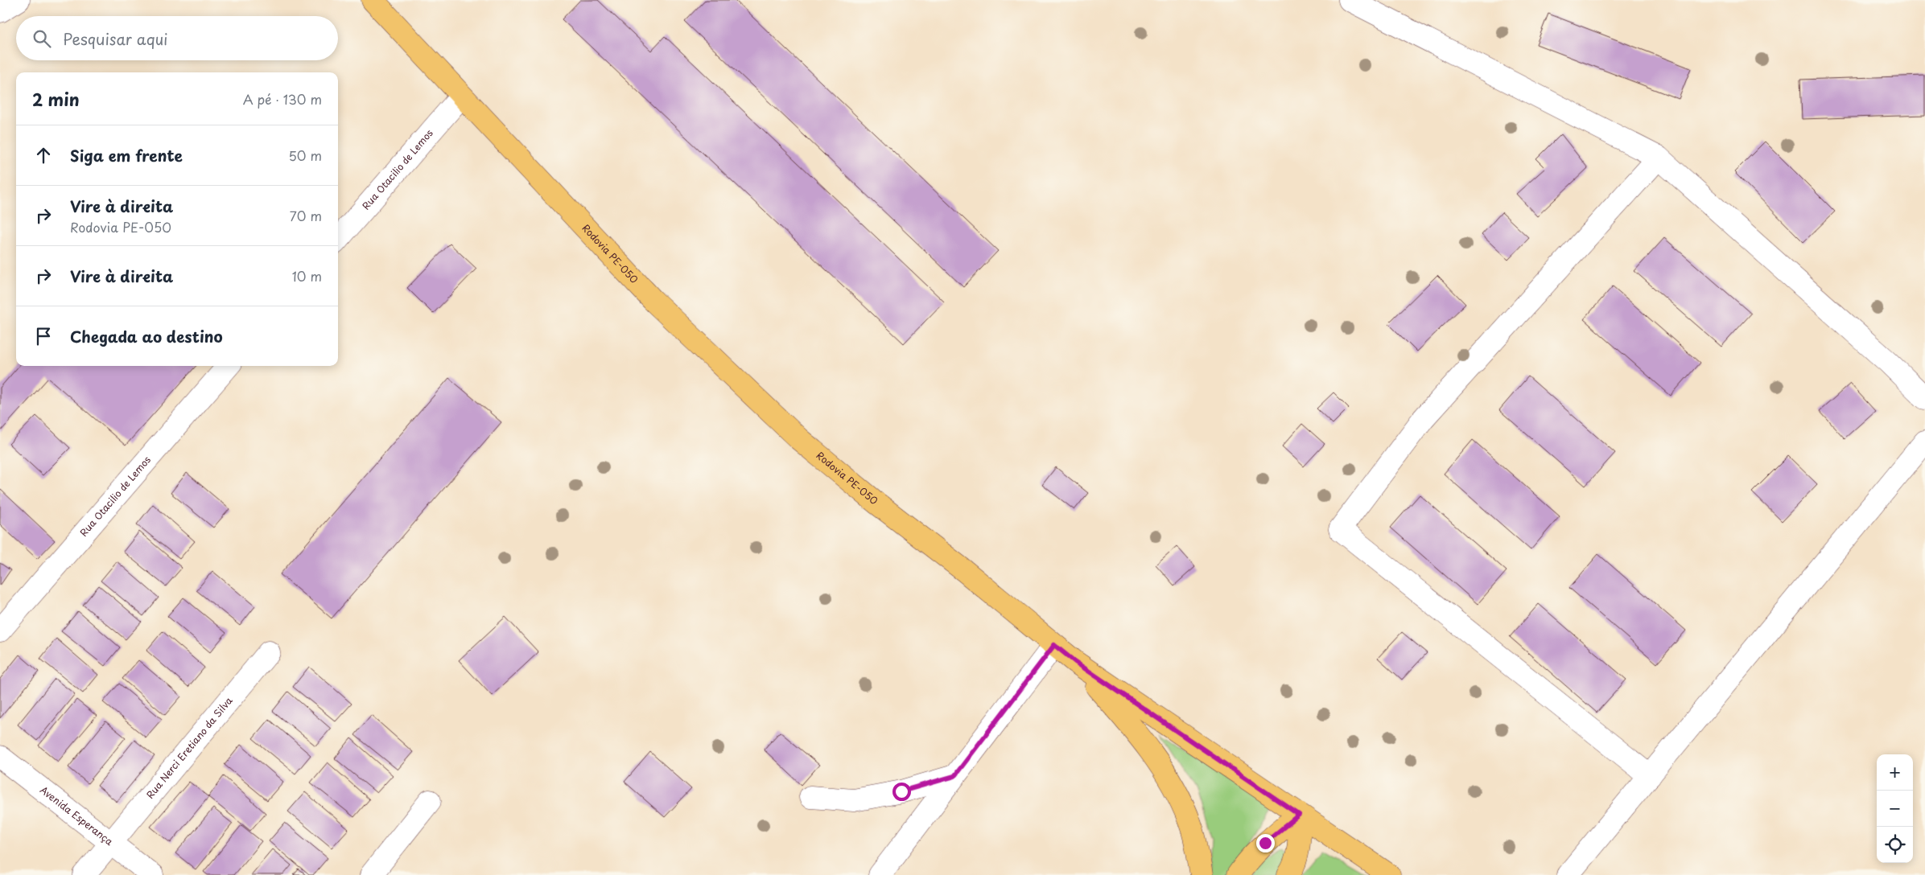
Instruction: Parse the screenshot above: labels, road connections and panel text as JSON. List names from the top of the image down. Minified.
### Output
{"streets":{"main road":["Rodovia PE-050"],"street":["Rua Otacilio de Lemos","Rua Nerci Eretiano da Silva","Avenida Esperança"]},"crossings":[["Rua Otacilio de Lemos","Rodovia PE-050"],["Rua Nerci Eretiano da Silva","Avenida Esperança"]],"page":{"search":"Pesquisar aqui","heading":["2 min","A pé · 130 m"],"list":[["Siga em frente","50 m"],["Vire à direita","Rodovia PE-050","70 m"],["Vire à direita","10 m"],"Chegada ao destino"],"map_buttons":["+","−"]}}
